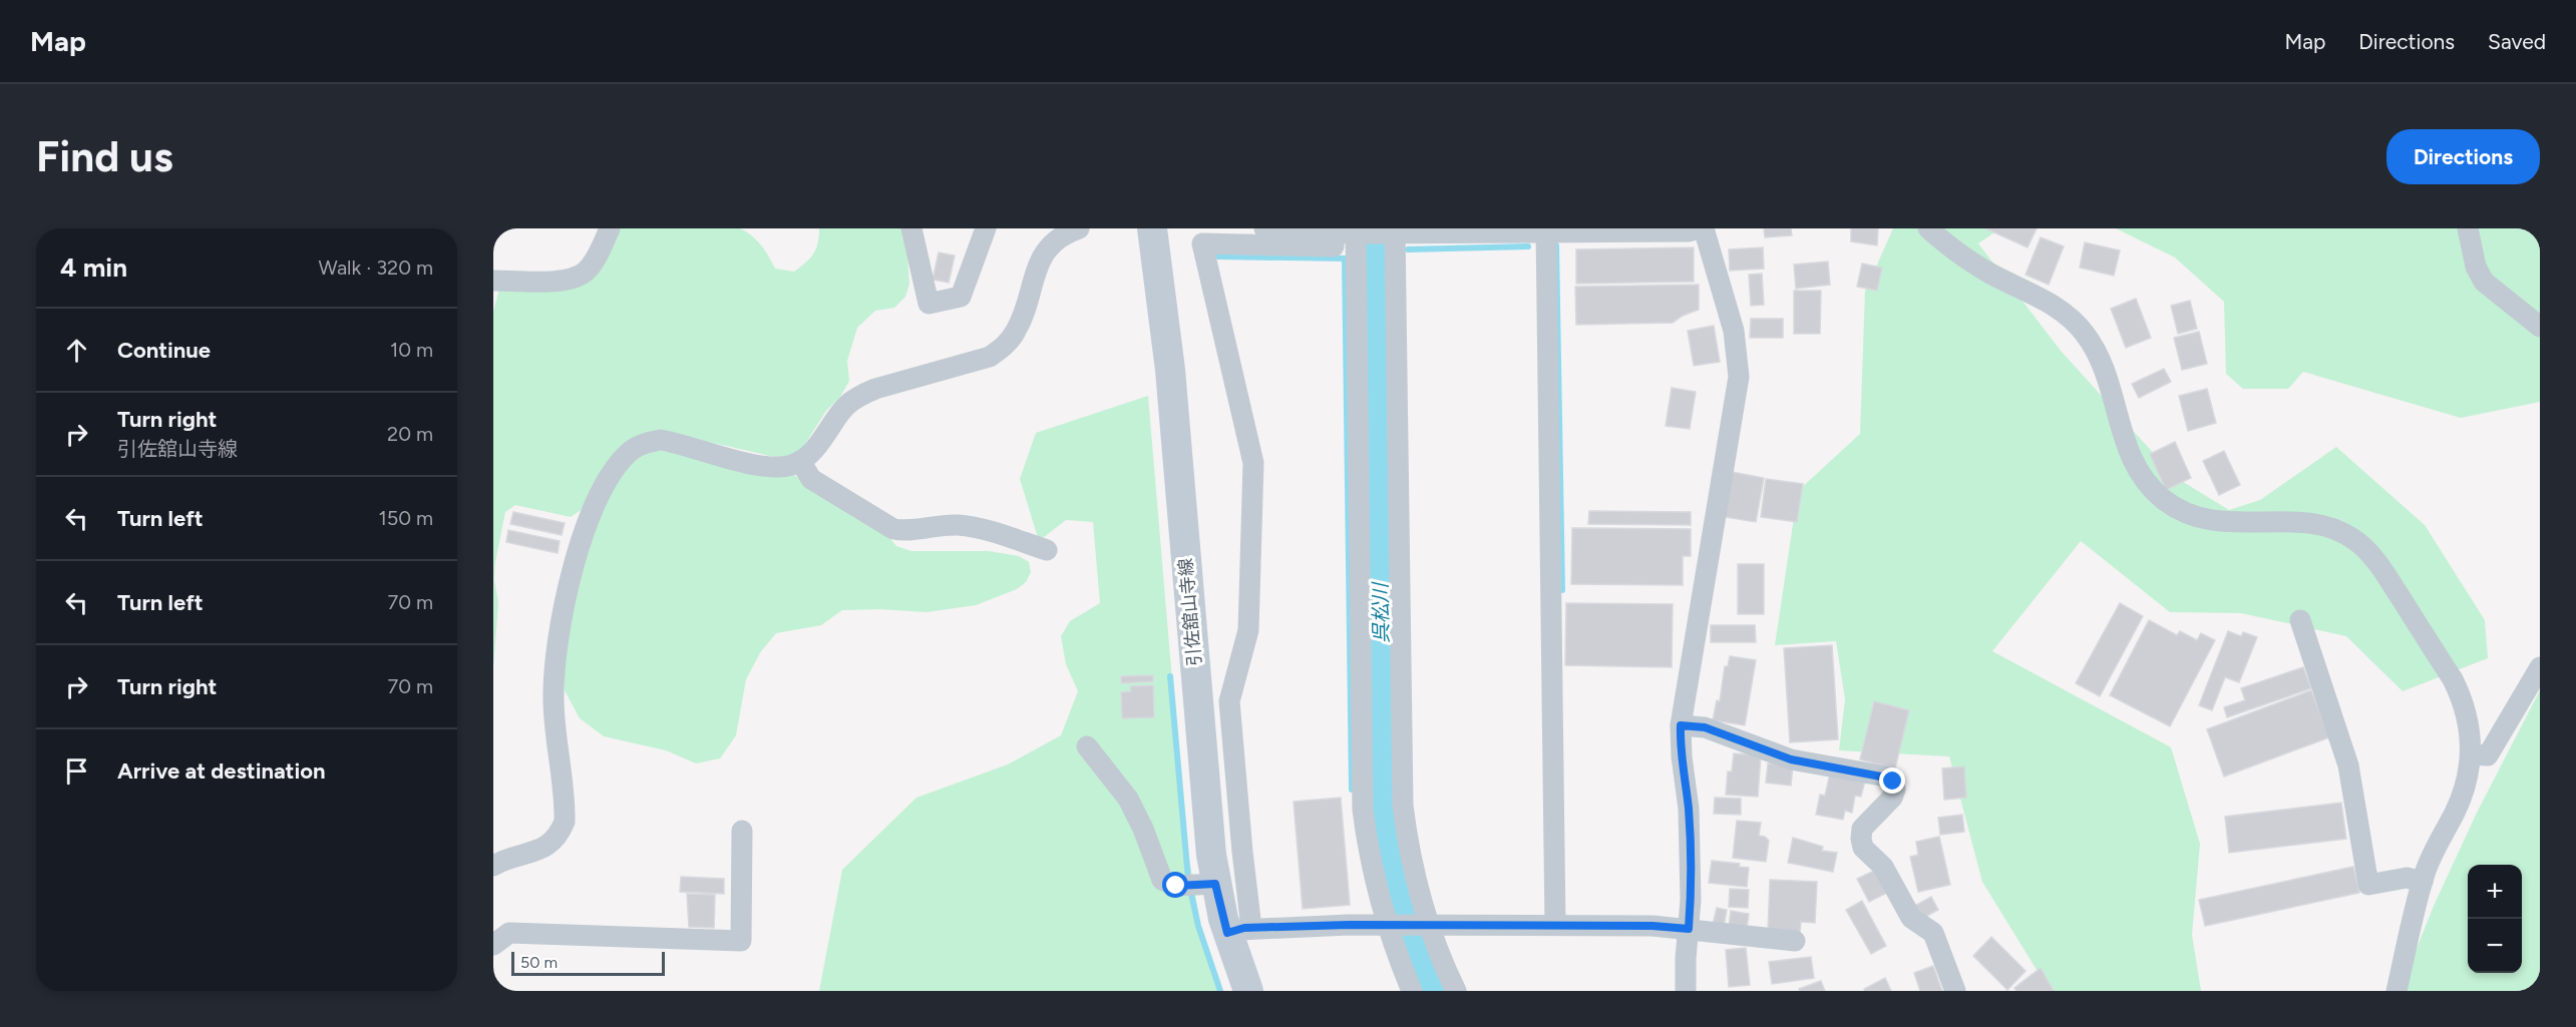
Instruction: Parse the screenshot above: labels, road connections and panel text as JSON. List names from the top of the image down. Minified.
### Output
{"streets":{"main road":["引佐舘山寺線"]},"water":["呉松川"],"scale_bar":"50 m","page":{"header":"Map","nav":["Map","Directions","Saved"],"buttons":"Directions","title":"Find us","heading":["4 min","Walk · 320 m"],"list":[["Continue","10 m"],["Turn right","引佐舘山寺線","20 m"],["Turn left","150 m"],["Turn left","70 m"],["Turn right","70 m"],"Arrive at destination"],"map_buttons":["+","−"],"scale":"50 m"}}
